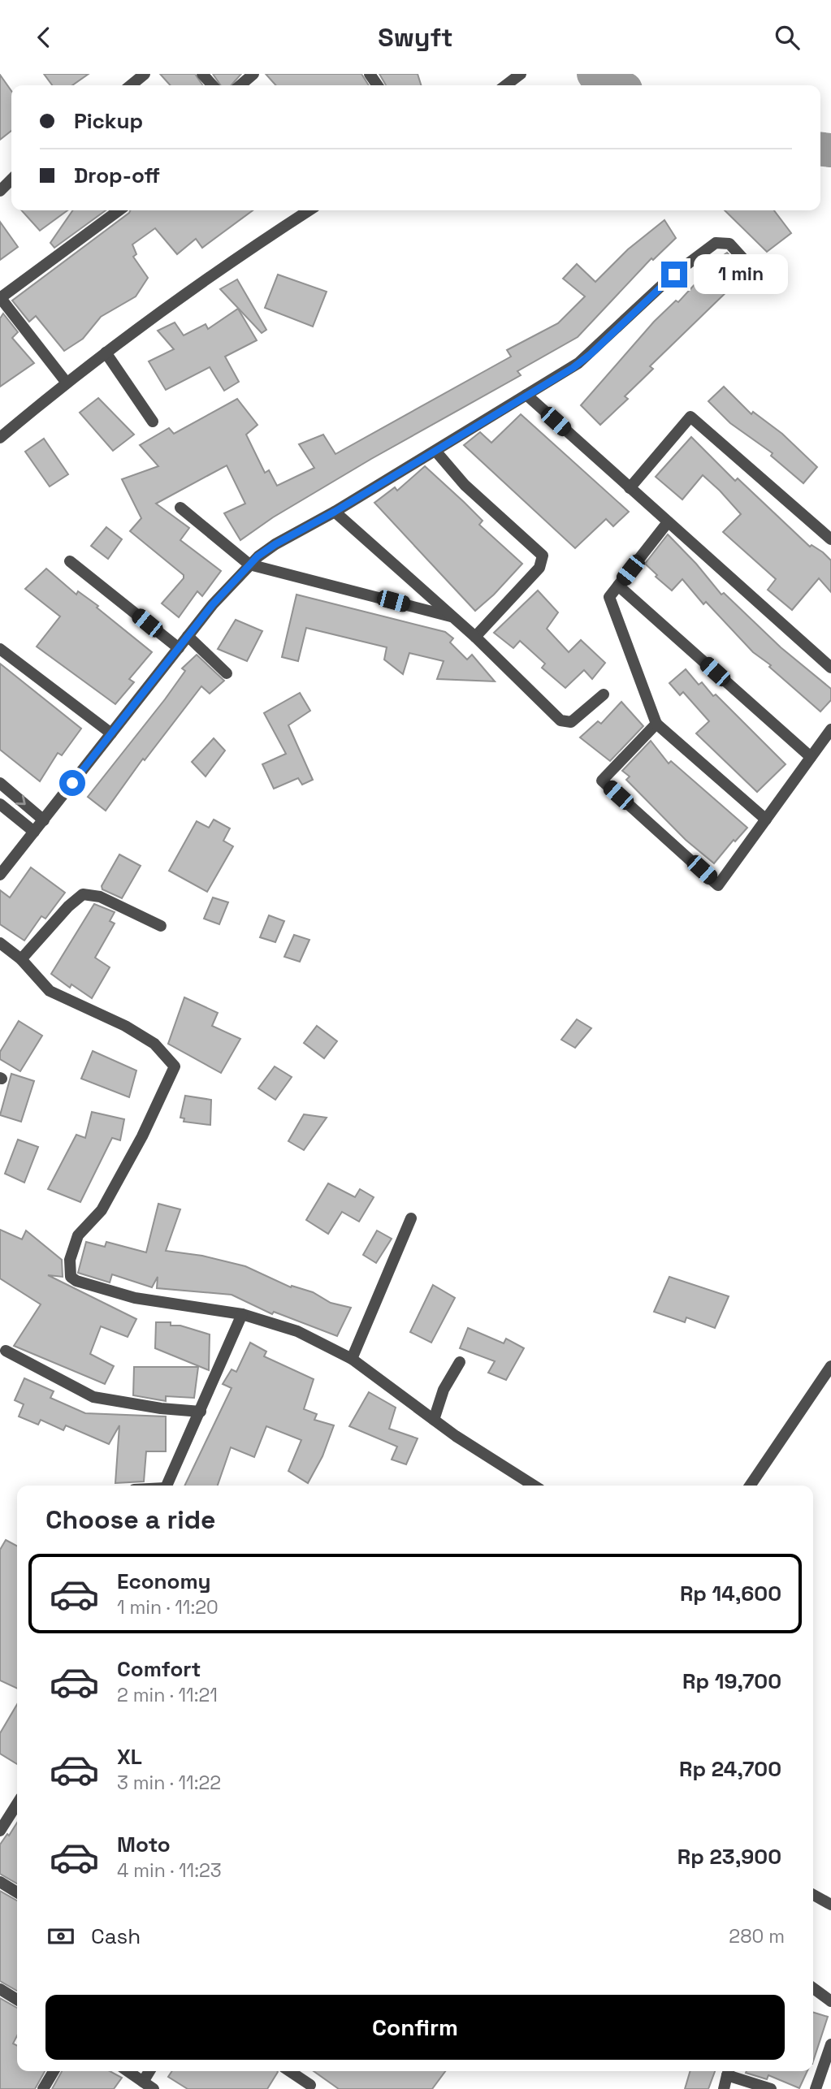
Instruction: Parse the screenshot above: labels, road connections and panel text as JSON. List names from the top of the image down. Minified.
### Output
{"page":{"header":"Swyft","banner":["Pickup","Drop-off"],"bubble":"1 min","heading":"Choose a ride","list":[{"name":"Economy","note":"1 min · 11:20","value":"Rp 14,600"},{"name":"Comfort","note":"2 min · 11:21","value":"Rp 19,700"},{"name":"XL","note":"3 min · 11:22","value":"Rp 24,700"},{"name":"Moto","note":"4 min · 11:23","value":"Rp 23,900"}],"pay":["Cash","280 m"],"buttons":"Confirm"}}
